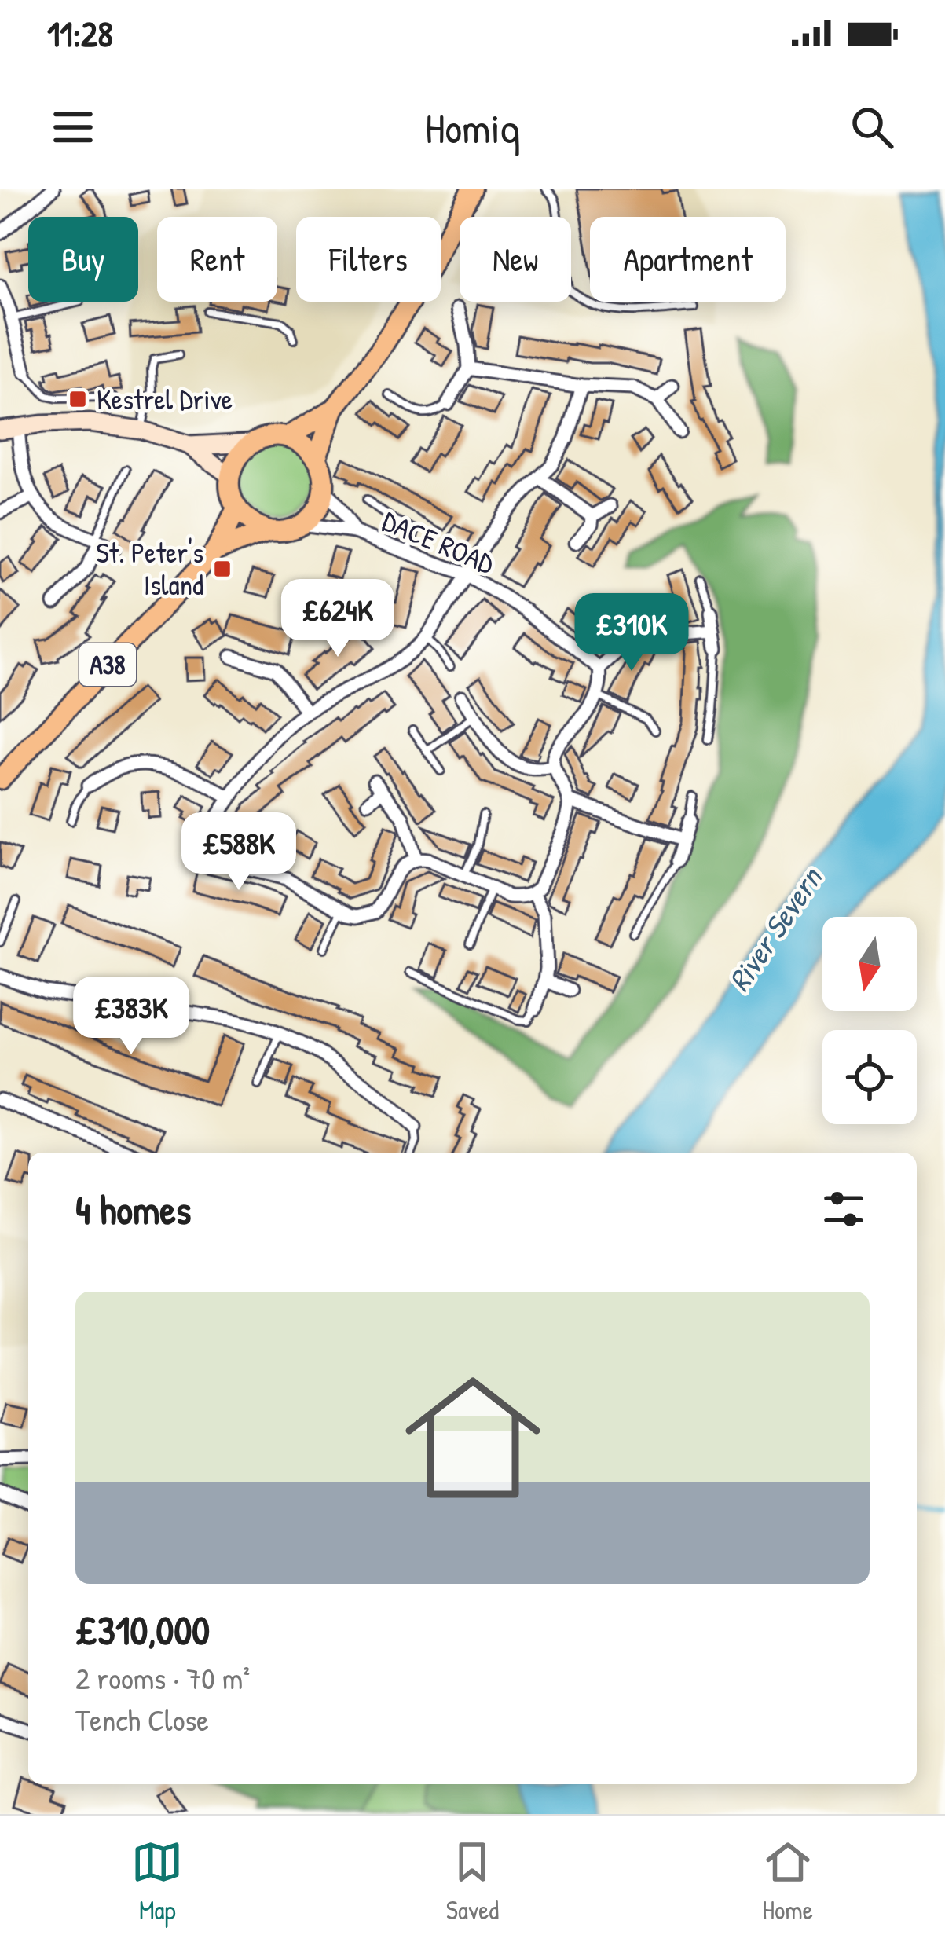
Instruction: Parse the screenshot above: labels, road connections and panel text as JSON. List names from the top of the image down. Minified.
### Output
{"streets":{"main road":["A38"],"street":["DACE ROAD"]},"crossings":[["DACE ROAD","A38"]],"water":["River Severn"],"places":{"transit":["Kestrel Drive","St. Peter's Island"]},"north":"bottom","page":{"status":"11:28","header":"Homiq","chip":["Buy","Rent","Filters","New","Apartment"],"price":["£624K","£310K","£588K","£383K"],"heading":"4 homes","list":[{"name":"£310,000","note":"2 rooms · 70 m² · Tench Close"}],"tabs":["Map","Saved","Home"]}}
